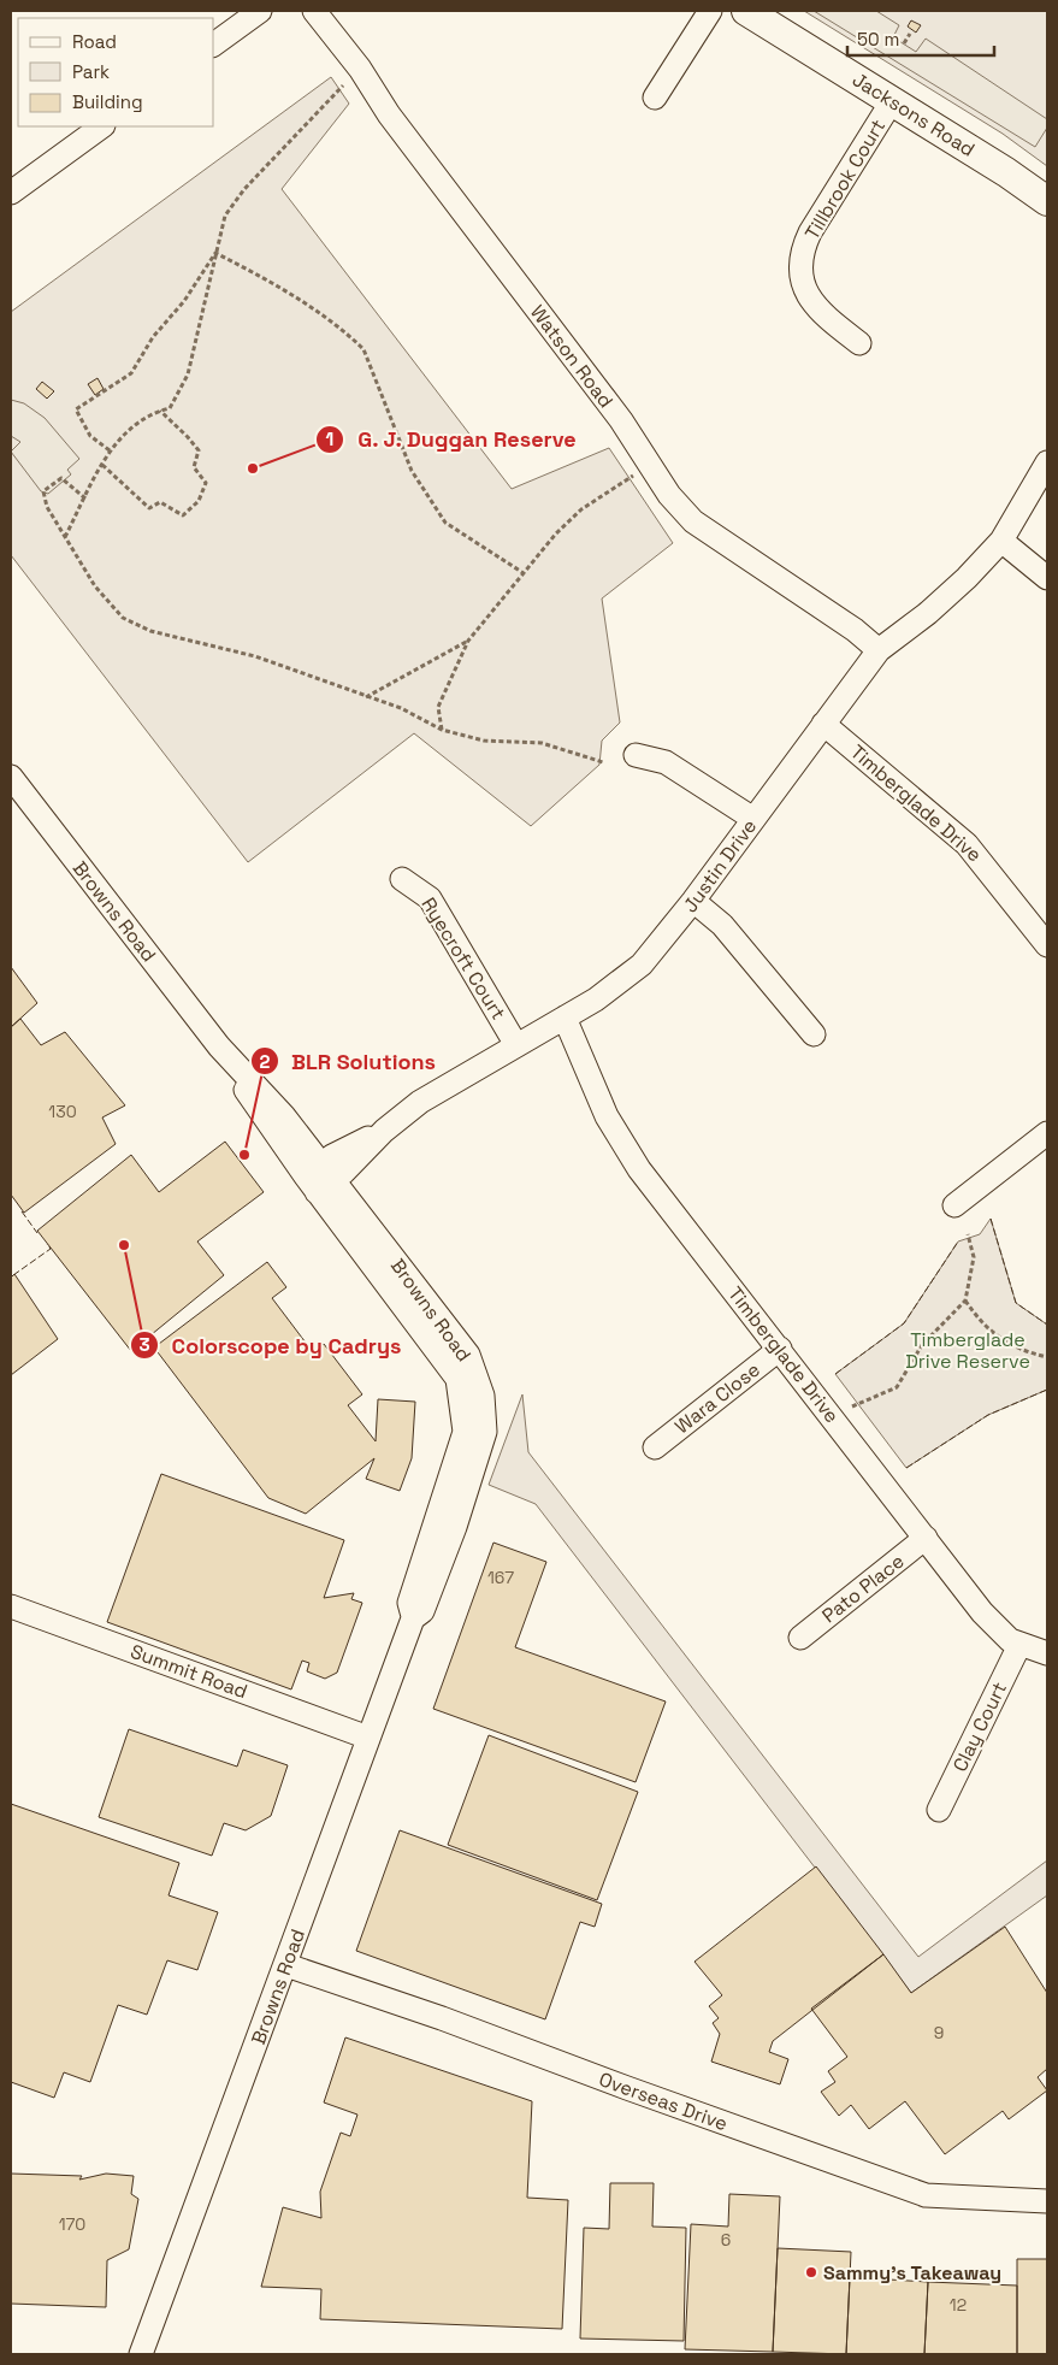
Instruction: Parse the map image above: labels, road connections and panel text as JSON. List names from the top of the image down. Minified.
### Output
{"streets":{"main road":["Jacksons Road"],"street":["Tillbrook Court","Watson Road","Timberglade Drive","Justin Drive","Browns Road","Ryecroft Court","Wara Close","Pato Place","Summit Road","Clay Court","Overseas Drive"]},"crossings":[["Jacksons Road","Tillbrook Court"],["Watson Road","Justin Drive"],["Timberglade Drive","Justin Drive"],["Timberglade Drive","Wara Close"],["Timberglade Drive","Pato Place"],["Timberglade Drive","Clay Court"],["Justin Drive","Browns Road"],["Justin Drive","Ryecroft Court"],["Browns Road","Summit Road"],["Browns Road","Overseas Drive"]],"parks":["Timberglade Drive Reserve"],"places":["G. J. Duggan Reserve","BLR Solutions","Colorscope by Cadrys","Sammy's Takeaway"],"house_numbers":["130","167","9","170","6","12"],"legend":["Road","Park","Building"],"scale_bar":"50 m"}
